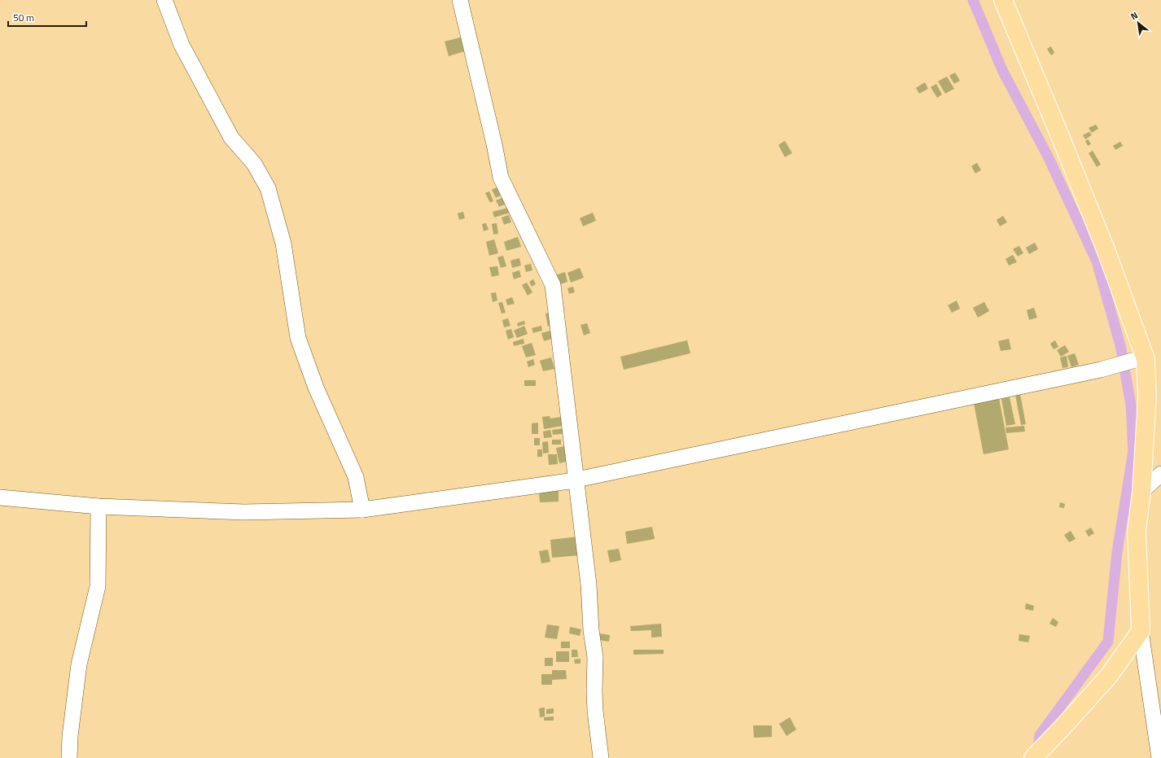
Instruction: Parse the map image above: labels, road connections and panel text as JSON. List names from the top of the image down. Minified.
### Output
{"scale_bar":"50 m","north":"top left"}
